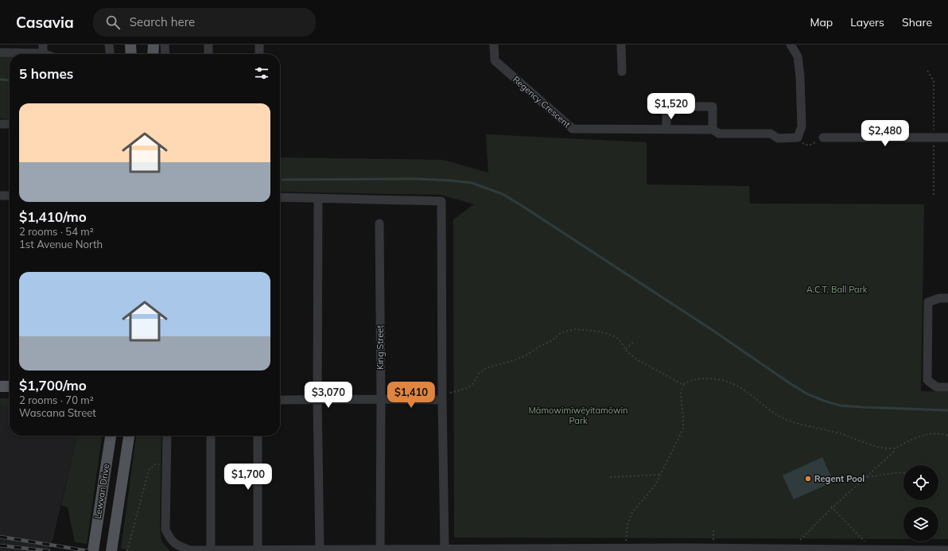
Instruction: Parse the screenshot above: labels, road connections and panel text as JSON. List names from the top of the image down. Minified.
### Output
{"streets":{"main road":["Lewvan Drive"],"street":["Regency Crescent","King Street"]},"parks":["A.C.T. Ball Park","Māmowimīwēyitamōwin Park"],"places":["Regent Pool"],"page":{"header":"Casavia","search":"Search here","nav":["Map","Layers","Share"],"heading":"5 homes","list":[{"name":"$1,410/mo","note":"2 rooms · 54 m² · 1st Avenue North"},{"name":"$1,700/mo","note":"2 rooms · 70 m² · Wascana Street"}],"price":["$1,520","$2,480","$3,070","$1,410","$1,700"]}}
